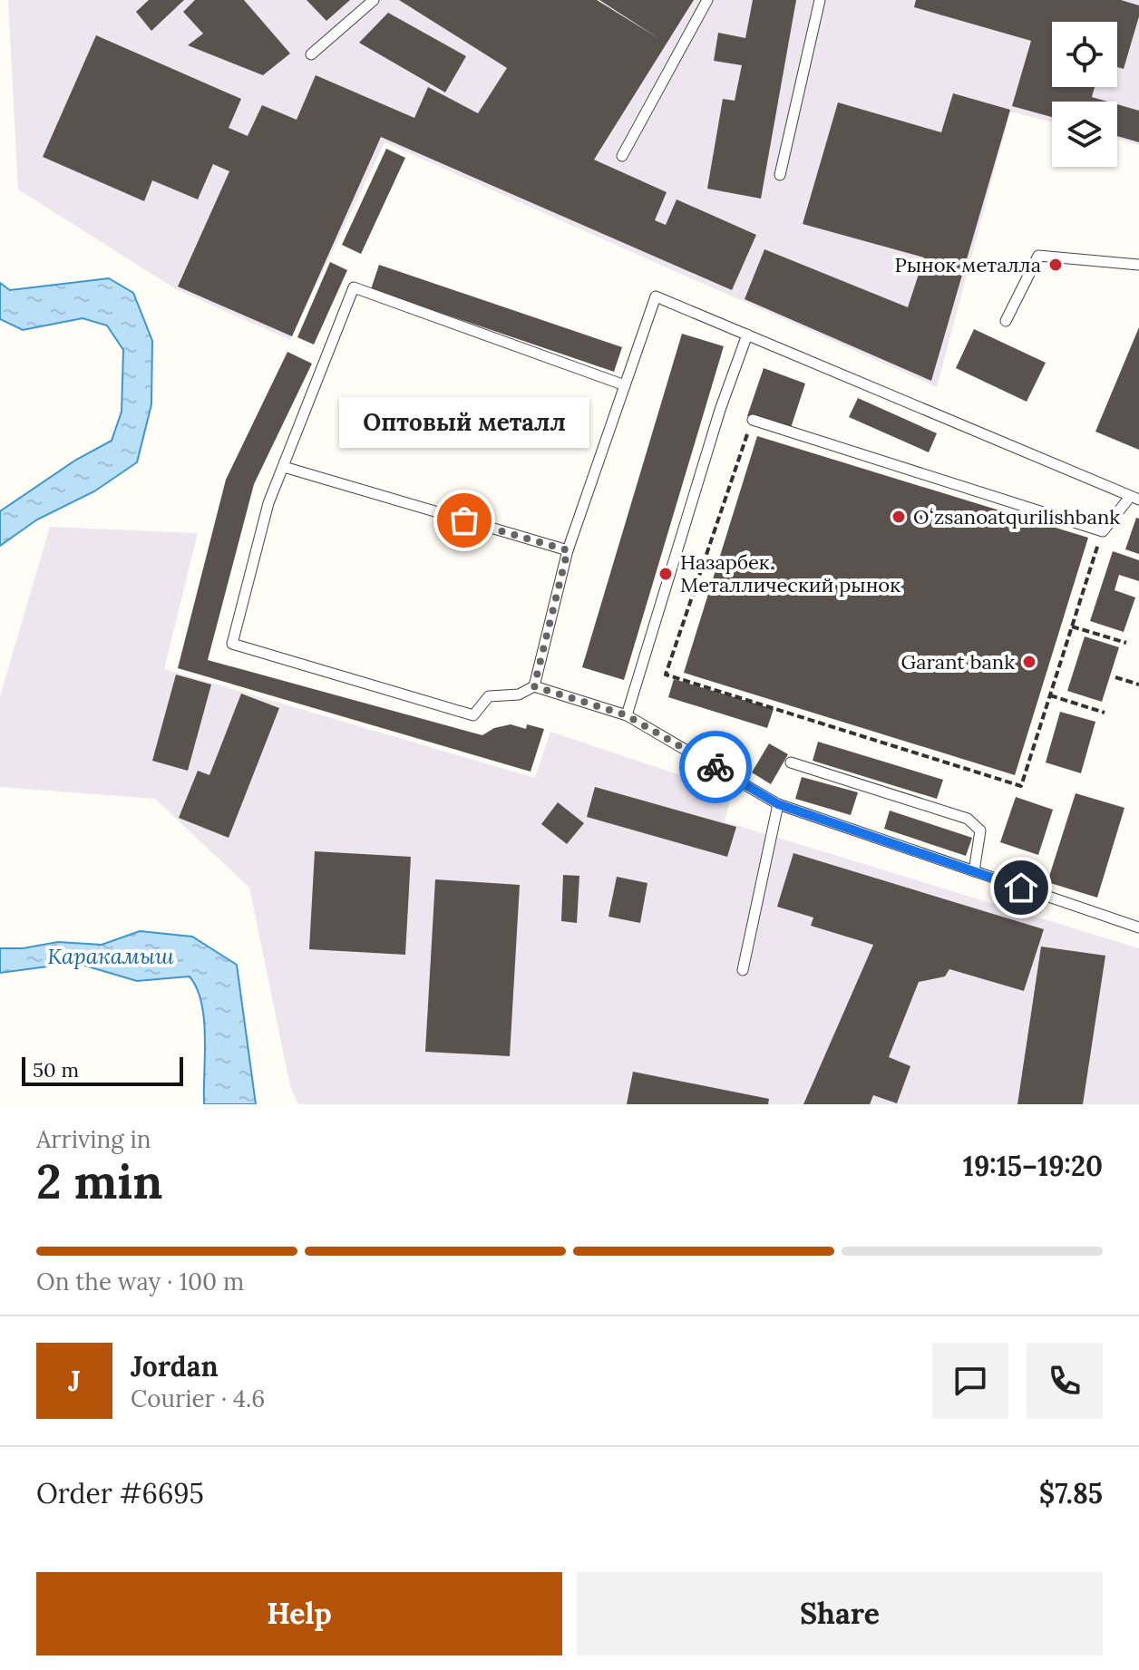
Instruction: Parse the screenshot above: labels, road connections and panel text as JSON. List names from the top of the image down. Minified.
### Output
{"water":["Каракамыш"],"places":["Рынок металла","Oʻzsanoatqurilishbank","Оптовый металл","Назарбек. Металлический рынок","Garant bank"],"scale_bar":"50 m","page":{"bubble":"Оптовый металл","scale":"50 m","heading":["2 min","Arriving in","19:15–19:20"],"panel":["Jordan","Courier · 4.6","Order #6695","$7.85"],"bar":"On the way · 100 m","round":"J","buttons":["Help","Share"]}}
